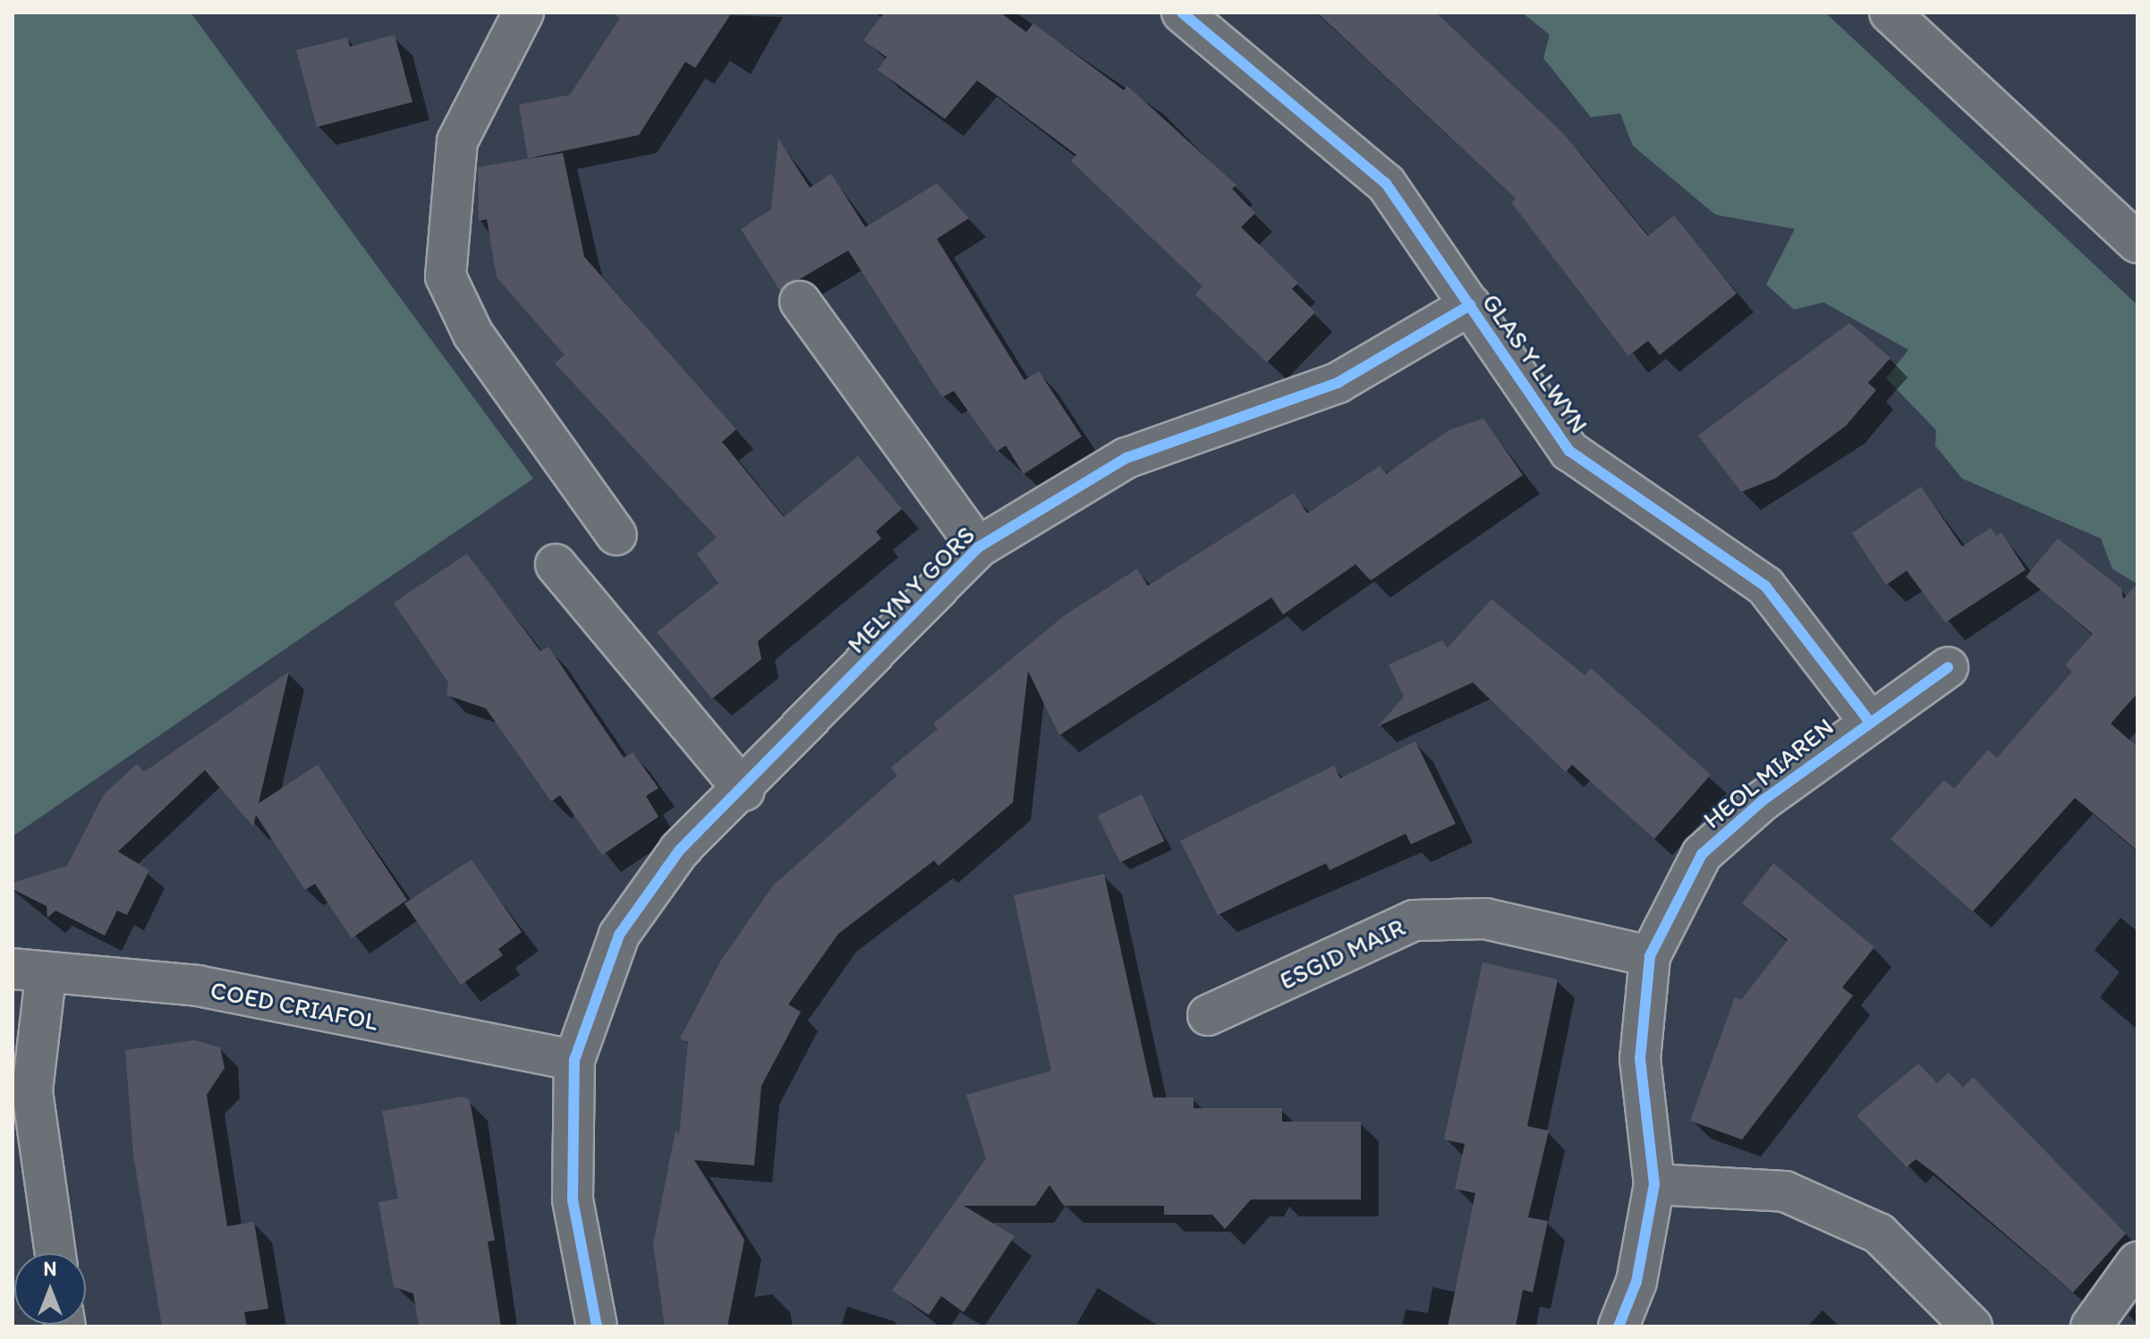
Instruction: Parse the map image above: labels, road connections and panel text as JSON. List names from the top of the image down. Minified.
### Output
{"streets":{"street":["GLAS Y LLWYN","MELYN Y GORS","HEOL MIAREN","ESGID MAIR","COED CRIAFOL"]},"crossings":[["GLAS Y LLWYN","MELYN Y GORS"],["GLAS Y LLWYN","HEOL MIAREN"],["MELYN Y GORS","COED CRIAFOL"],["HEOL MIAREN","ESGID MAIR"]],"north":"top"}
